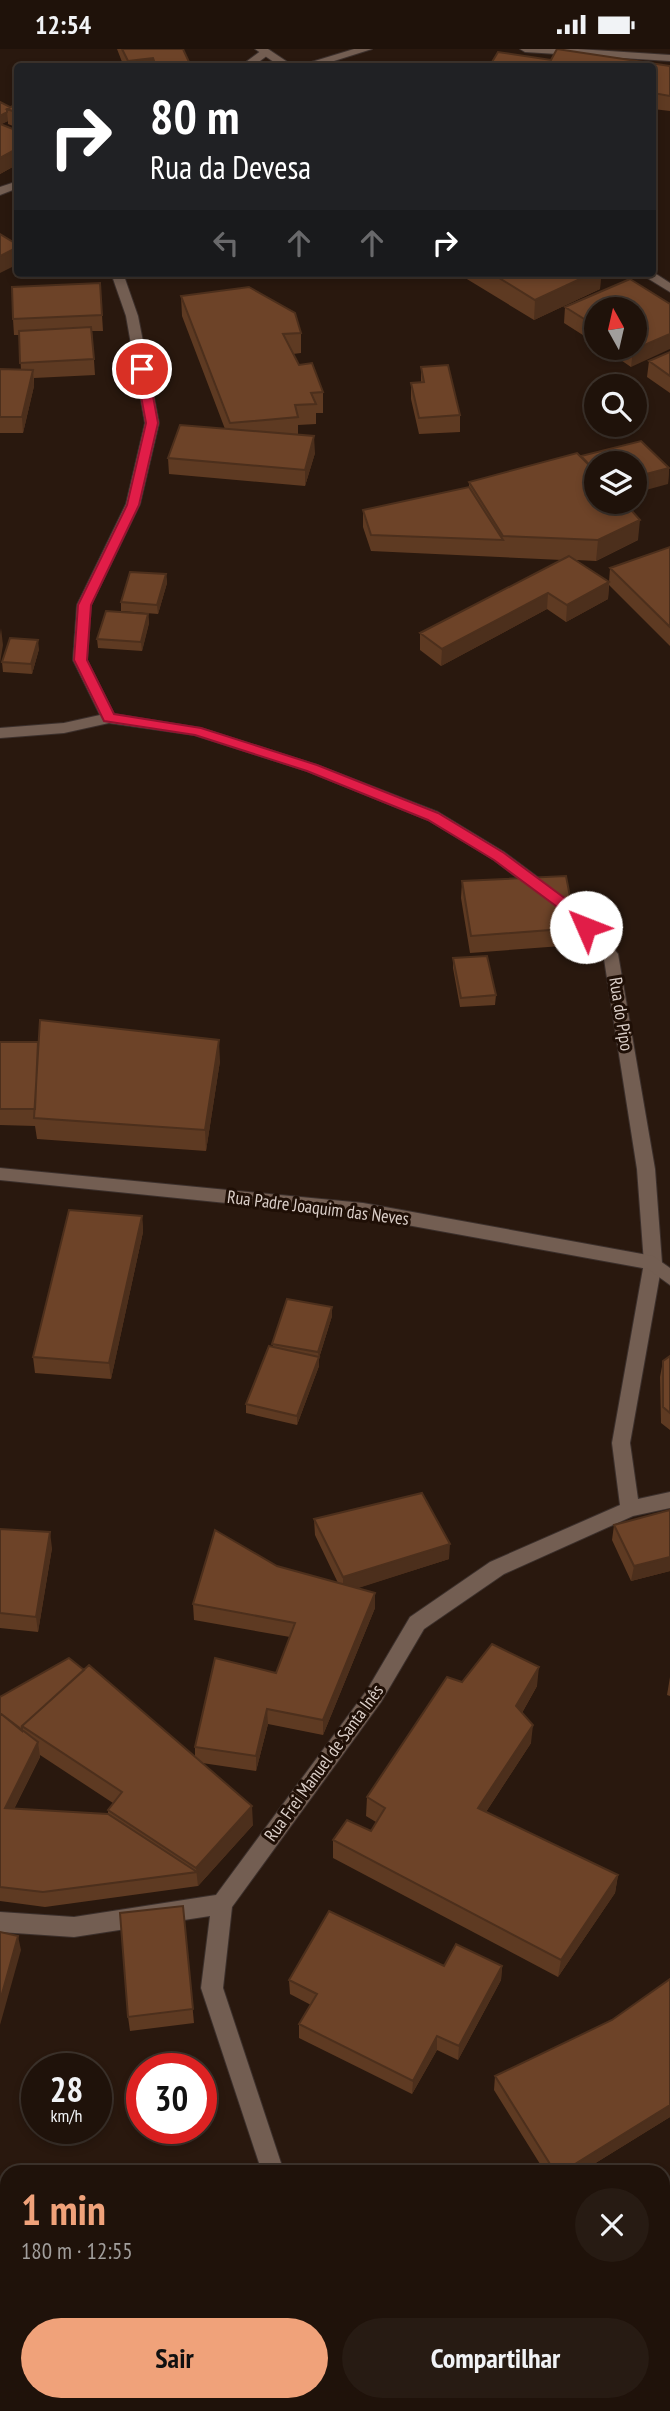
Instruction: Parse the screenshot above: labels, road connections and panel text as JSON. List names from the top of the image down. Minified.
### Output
{"streets":{"street":["Rua do Pipo","Rua Padre Joaquim das Neves","Rua Frei Manuel de Santa Inês"]},"crossings":[["Rua do Pipo","Rua Padre Joaquim das Neves"],["Rua do Pipo","Rua Frei Manuel de Santa Inês"]],"north":"top","page":{"status":"12:54","turn":["80 m","Rua da Devesa"],"speed":"28 km/h","limit":"30","heading":["1 min","180 m · 12:55"],"buttons":["Sair","Compartilhar"]}}
